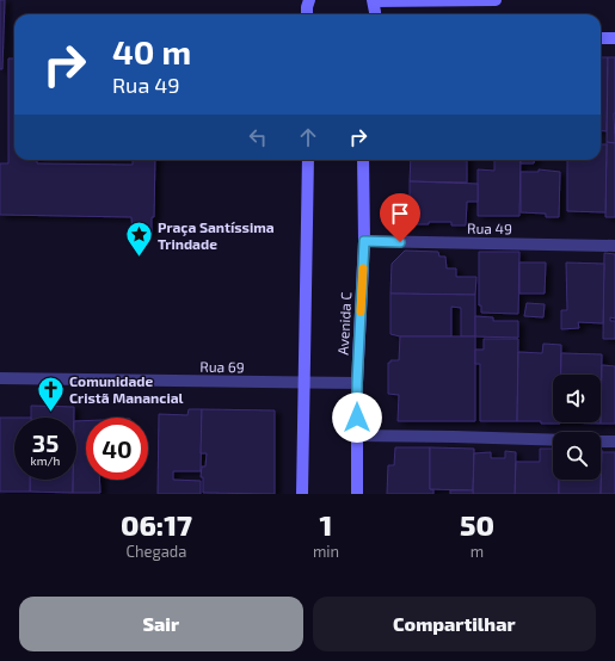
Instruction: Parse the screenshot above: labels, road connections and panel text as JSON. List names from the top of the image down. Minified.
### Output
{"streets":{"street":["Rua 49","Avenida C","Rua 69"]},"crossings":[["Rua 49","Avenida C"],["Avenida C","Rua 69"]],"places":{"place":["Praça Santíssima Trindade"],"church":["Comunidade Cristã Manancial"]},"page":{"turn":["40 m","Rua 49"],"speed":"35 km/h","limit":"40","eta":["06:17","Chegada","1","min","50","m"],"buttons":["Sair","Compartilhar"]}}
